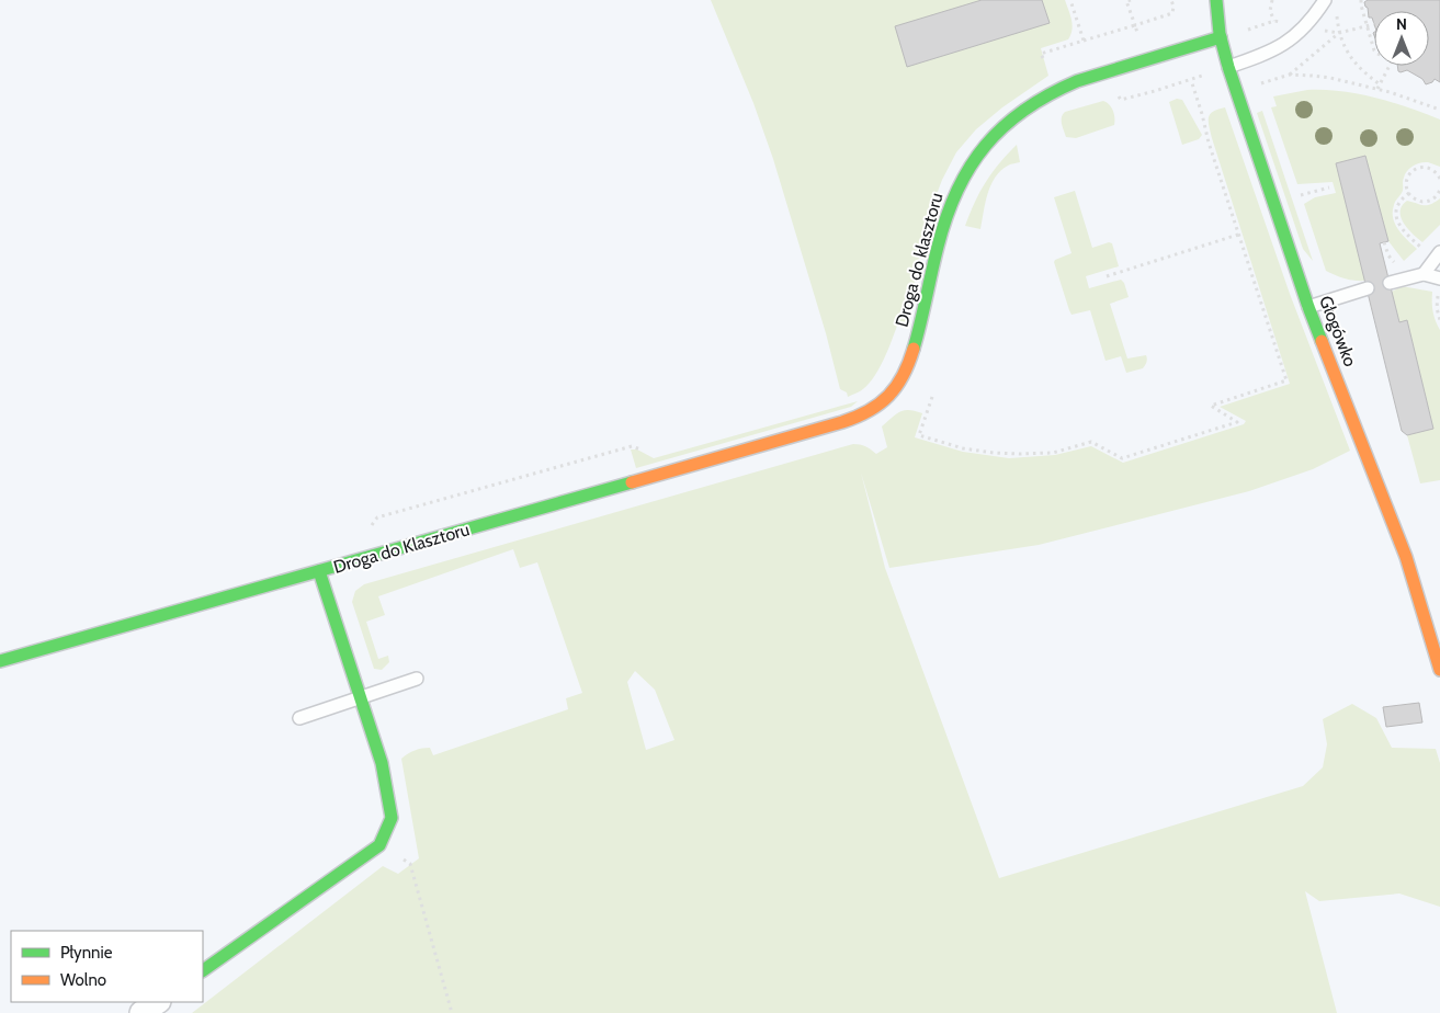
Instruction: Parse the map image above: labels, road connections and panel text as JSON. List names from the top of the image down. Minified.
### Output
{"streets":{"street":["Droga do klasztoru","Głogówko","Droga do Klasztoru"]},"crossings":[["Droga do klasztoru","Głogówko"],["Droga do klasztoru","Droga do Klasztoru"]],"legend":["Płynnie","Wolno"],"north":"top"}
